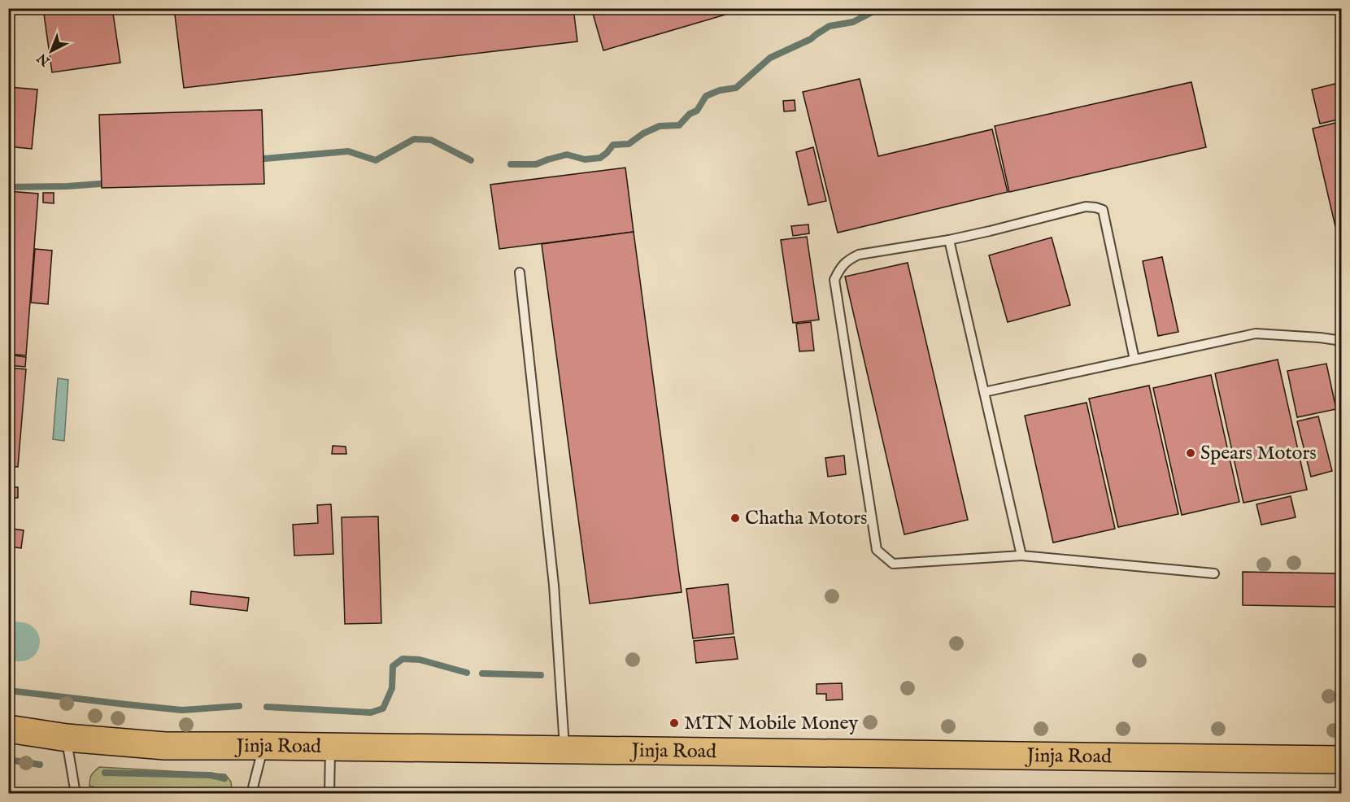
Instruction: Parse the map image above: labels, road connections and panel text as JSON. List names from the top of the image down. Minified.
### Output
{"streets":{"highway":["Jinja Road"]},"places":["Spears Motors","Chatha Motors","MTN Mobile Money"],"north":"bottom left"}
